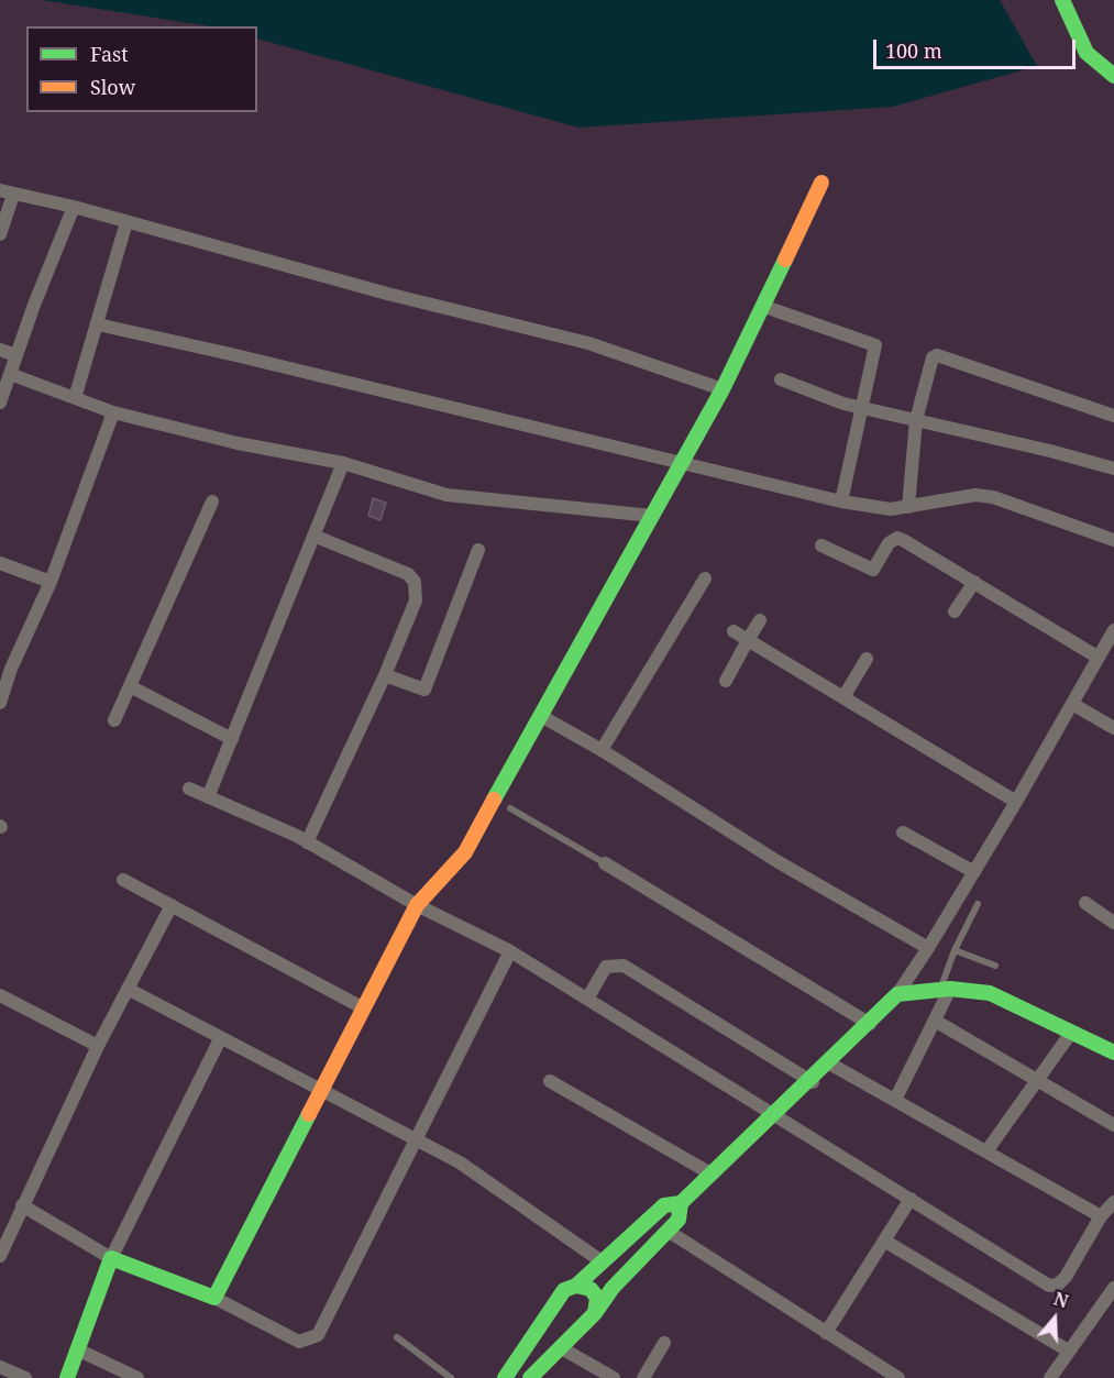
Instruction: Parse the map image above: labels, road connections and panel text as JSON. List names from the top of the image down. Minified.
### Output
{"legend":["Fast","Slow"],"scale_bar":"100 m","north":"top"}
